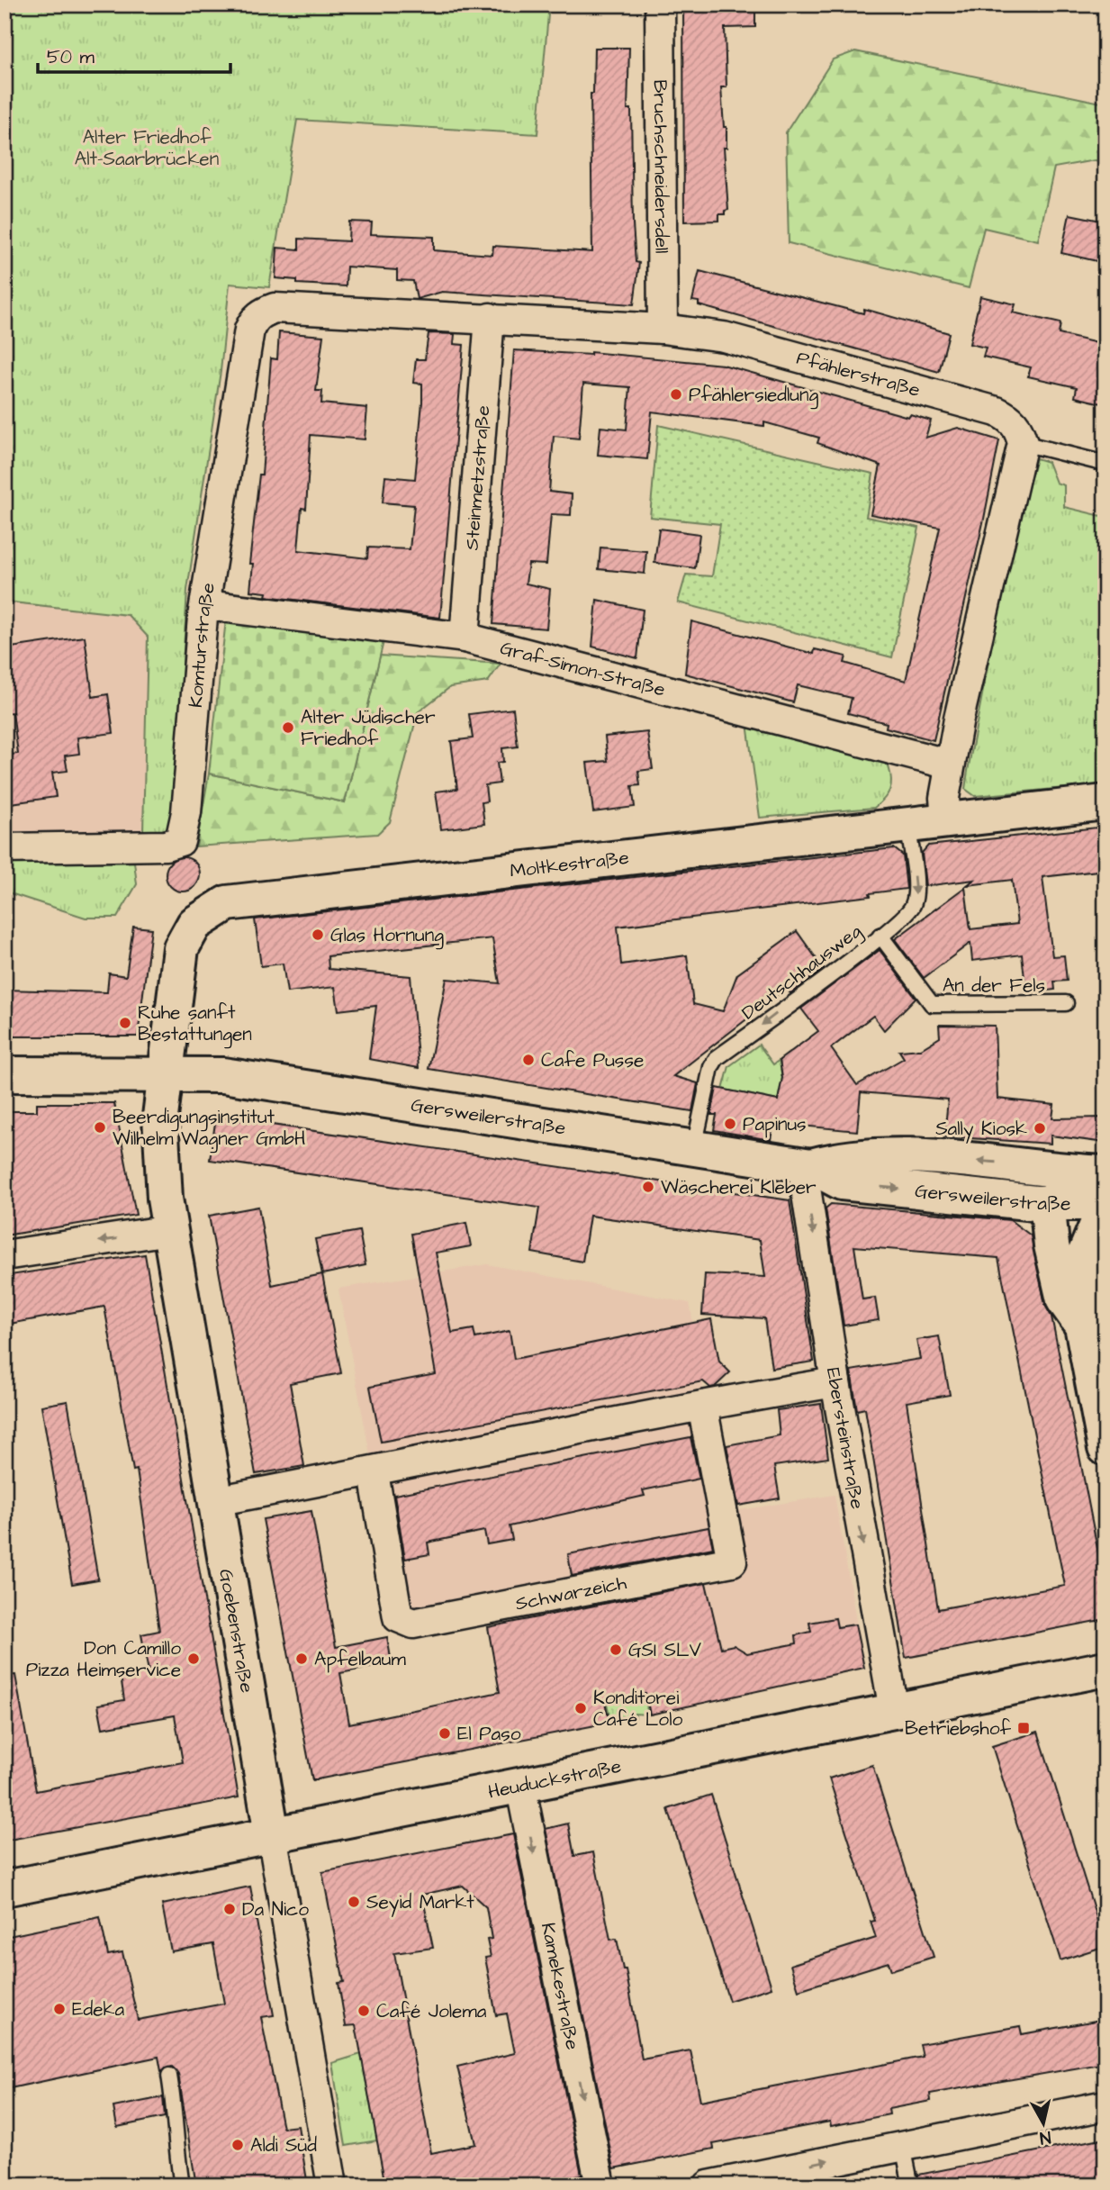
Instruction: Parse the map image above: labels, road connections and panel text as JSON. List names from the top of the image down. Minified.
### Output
{"streets":{"street":["Bruchschneidersdell","Pfählerstraße","Steinmetzstraße","Komturstraße","Graf-Simon-Straße","Moltkestraße","Gersweilerstraße","Ebersteinstraße","Schwarzeich","Goebenstraße","Heuduckstraße","Kamekestraße"],"lane":["Deutschhausweg","An der Fels"]},"crossings":[["Bruchschneidersdell","Pfählerstraße"],["Pfählerstraße","Steinmetzstraße"],["Pfählerstraße","Komturstraße"],["Steinmetzstraße","Graf-Simon-Straße"],["Komturstraße","Graf-Simon-Straße"],["Moltkestraße","Deutschhausweg"],["Moltkestraße","Gersweilerstraße"],["Moltkestraße","Goebenstraße"],["Deutschhausweg","An der Fels"],["Deutschhausweg","Gersweilerstraße"],["Gersweilerstraße","Ebersteinstraße"],["Gersweilerstraße","Goebenstraße"],["Ebersteinstraße","Heuduckstraße"],["Goebenstraße","Heuduckstraße"],["Heuduckstraße","Kamekestraße"]],"one_way":["Deutschhausweg","Ebersteinstraße","Kamekestraße"],"parks":["Alter Friedhof Alt-Saarbrücken"],"places":{"other":["Pfählersiedlung","Alter Jüdischer Friedhof","Glas Hornung","Ruhe sanft Bestattungen","Cafe Pusse","Papinus","Beerdigungsinstitut Wilhelm Wagner GmbH","Sally Kiosk","Wäscherei Kleber","GSI SLV","Don Camillo Pizza Heimservice","Apfelbaum","Konditorei Café Lolo","El Paso","Seyid Markt","Da Nico","Edeka","Café Jolema","Aldi Süd"],"transit":["Betriebshof"]},"scale_bar":"50 m","north":"bottom"}
